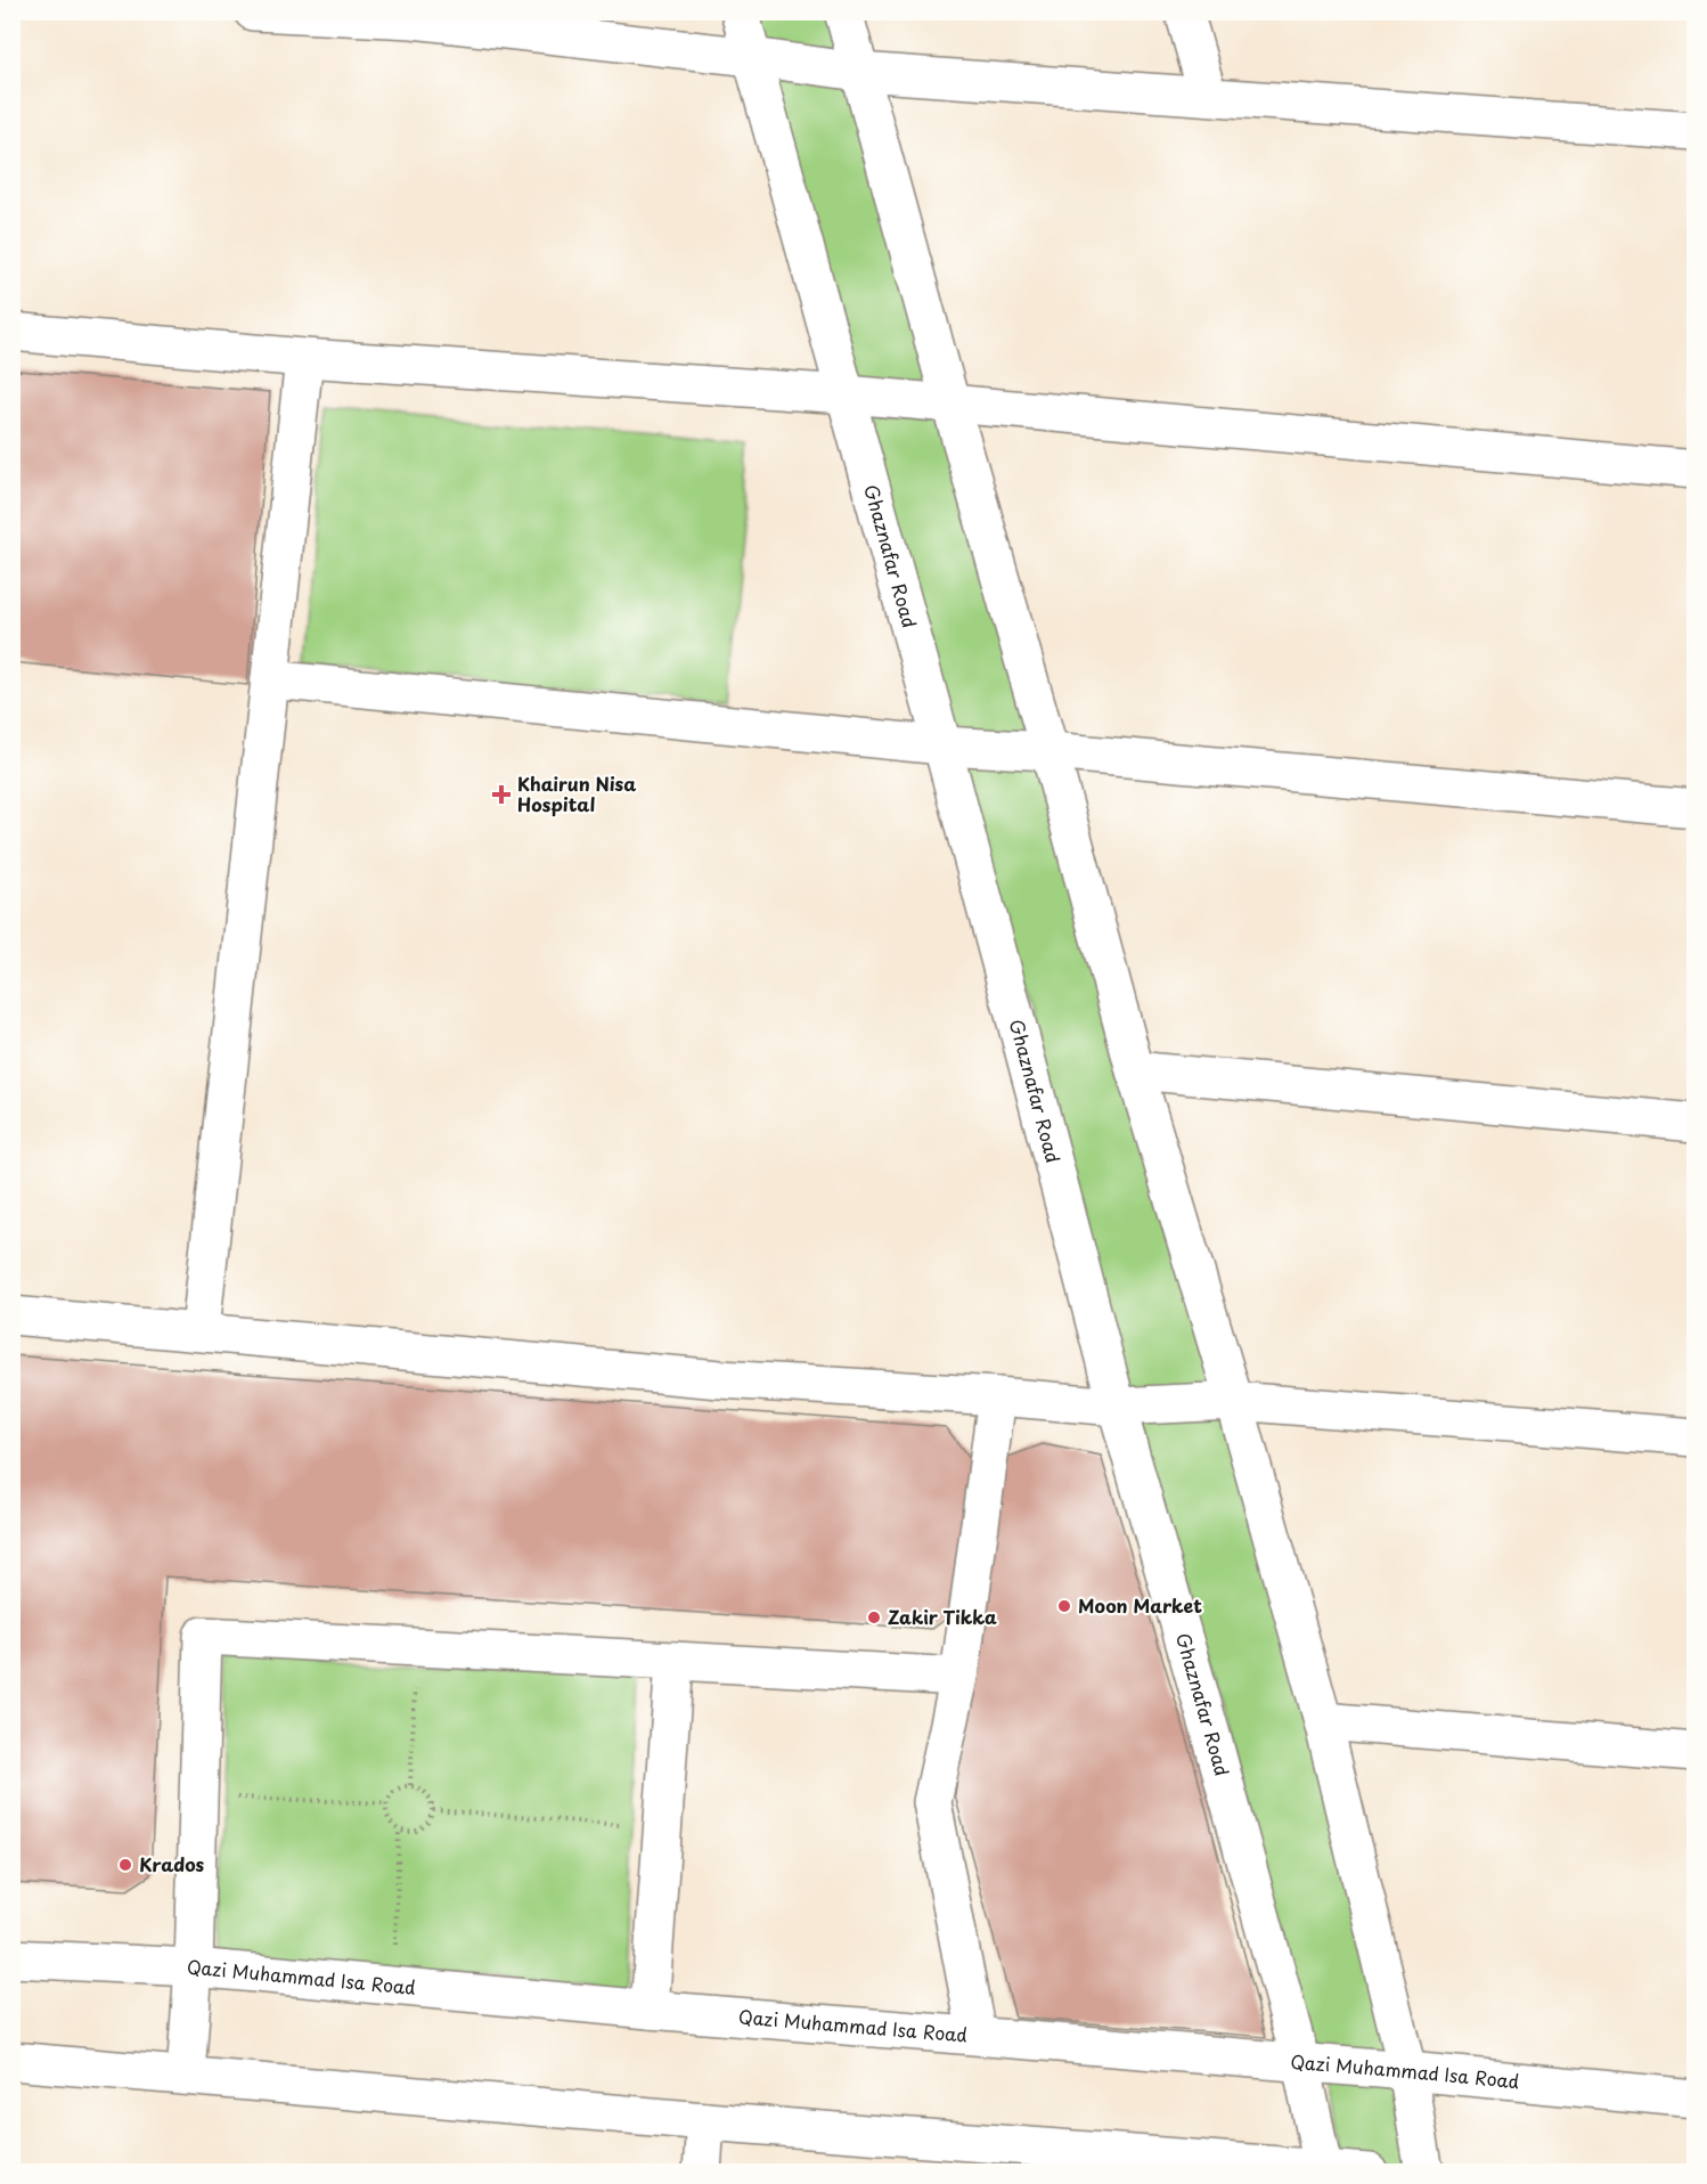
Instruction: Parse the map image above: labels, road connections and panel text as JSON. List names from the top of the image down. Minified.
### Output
{"streets":{"street":["Ghaznafar Road","Qazi Muhammad Isa Road"]},"crossings":[["Ghaznafar Road","Qazi Muhammad Isa Road"]],"places":{"health":["Khairun Nisa Hospital"],"other":["Moon Market","Zakir Tikka","Krados"]}}
